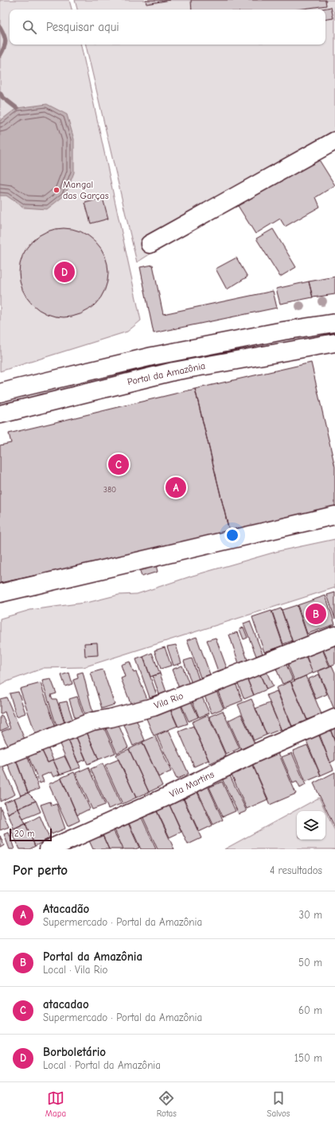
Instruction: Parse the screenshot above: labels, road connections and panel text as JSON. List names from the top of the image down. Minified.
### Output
{"streets":{"street":["Portal da Amazônia","Vila Rio","Vila Martins"]},"places":["Mangal das Garças"],"house_numbers":["380"],"scale_bar":"20 m","page":{"search":"Pesquisar aqui","pins":["D","C","A","B"],"scale":"20 m","heading":["Por perto","4 resultados"],"list":[{"mark":"A","name":"Atacadão","note":"Supermercado · Portal da Amazônia","value":"30 m"},{"mark":"B","name":"Portal da Amazônia","note":"Local · Vila Rio","value":"50 m"},{"mark":"C","name":"atacadao","note":"Supermercado · Portal da Amazônia","value":"60 m"},{"mark":"D","name":"Borboletário","note":"Local · Portal da Amazônia","value":"150 m"}],"nav":["Mapa","Rotas","Salvos"]}}
